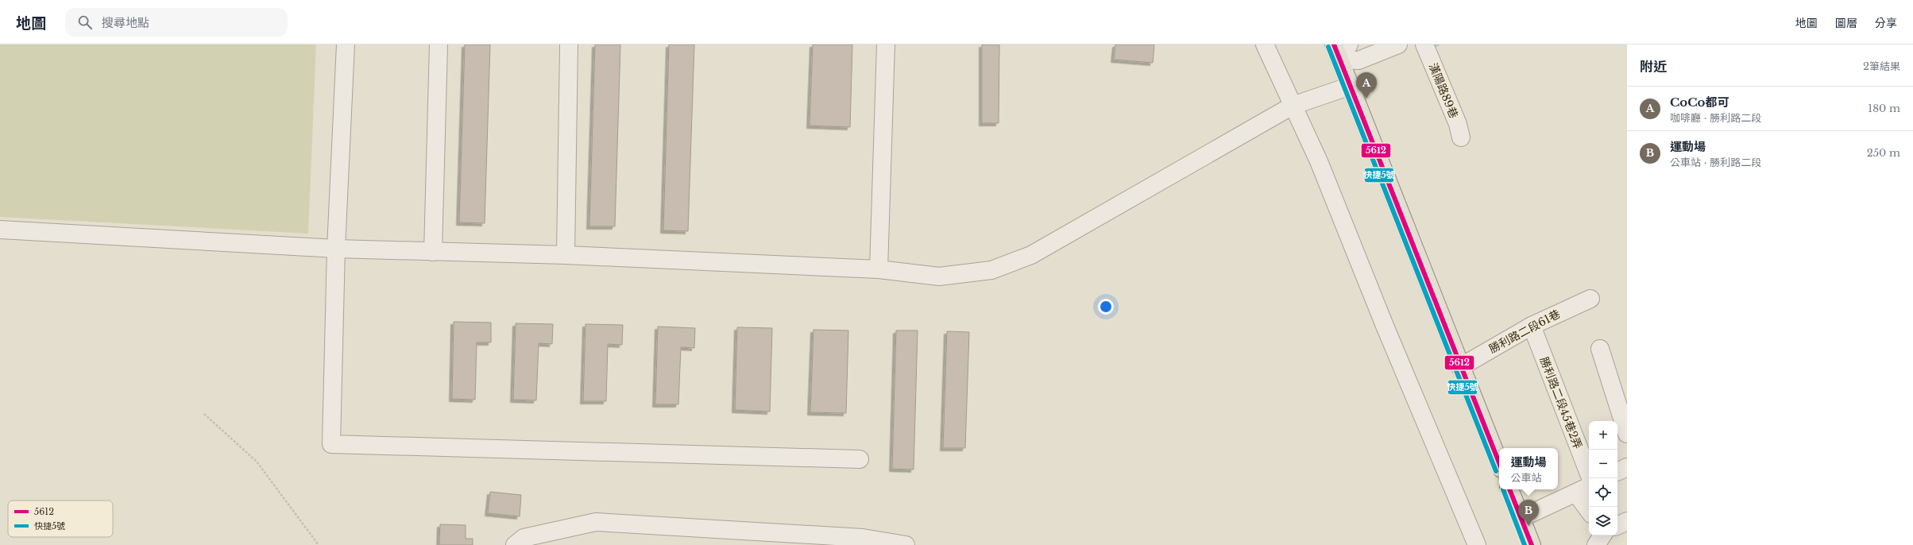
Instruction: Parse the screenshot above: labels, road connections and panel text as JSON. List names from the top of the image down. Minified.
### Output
{"streets":{"street":["漢陽路89巷","勝利路二段61巷","勝利路二段45巷2弄"]},"crossings":[["勝利路二段61巷","勝利路二段45巷2弄"]],"lines":["transit line 5612","transit line 快捷5號"],"legend":["5612","快捷5號"],"page":{"header":"地圖","search":"搜尋地點","nav":["地圖","圖層","分享"],"heading":["附近","2筆結果"],"pins":["A","B"],"list":[{"mark":"A","name":"CoCo都可","note":"咖啡廳 · 勝利路二段","value":"180 m"},{"mark":"B","name":"運動場","note":"公車站 · 勝利路二段","value":"250 m"}],"map_buttons":["+","−"],"popup":["運動場","公車站"]}}
